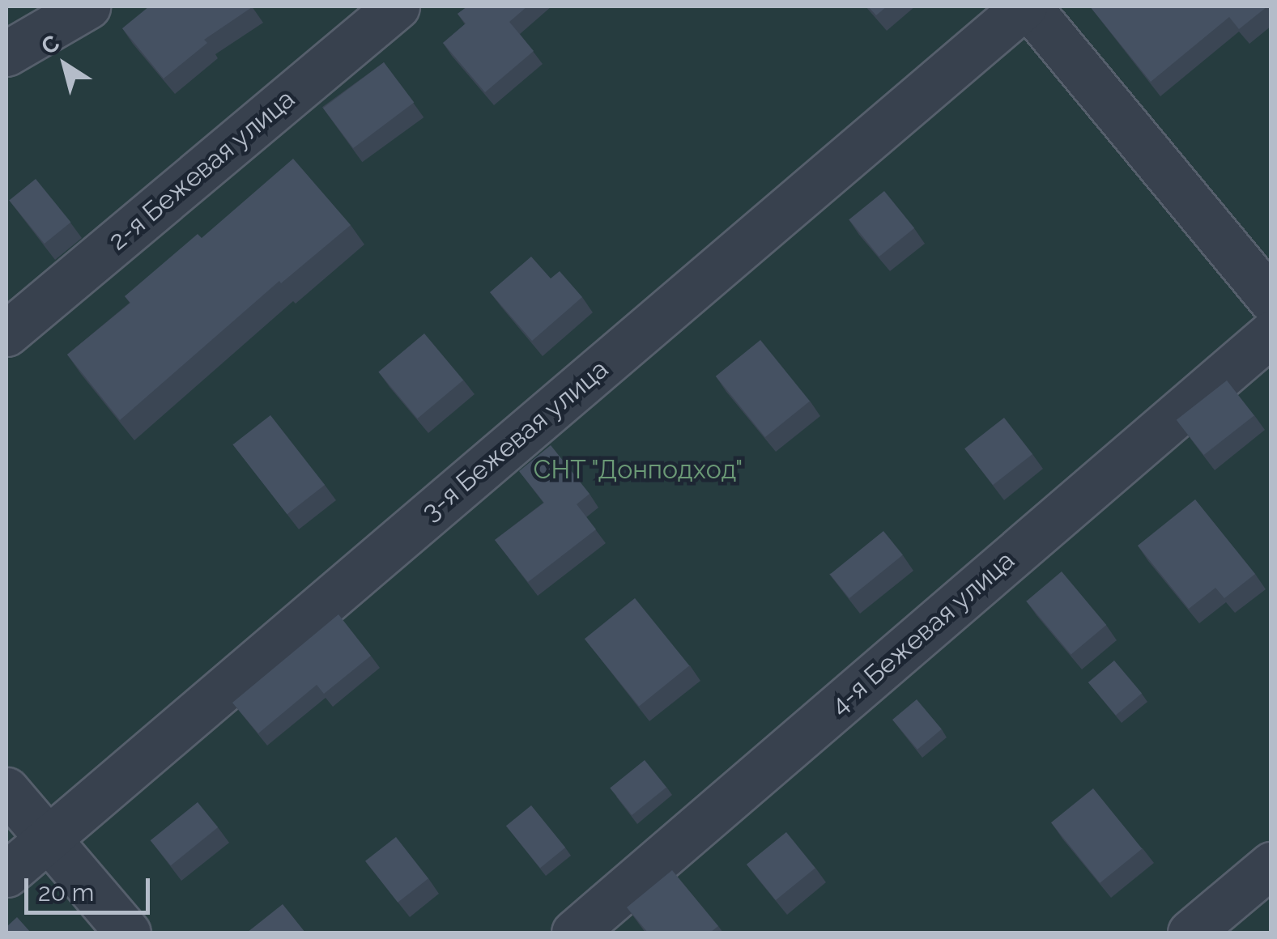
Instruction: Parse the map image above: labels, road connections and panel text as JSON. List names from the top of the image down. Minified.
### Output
{"streets":{"street":["2-я Бежевая улица","3-я Бежевая улица","4-я Бежевая улица"]},"parks":["СНТ \"Донподход\""],"scale_bar":"20 m","north":"top left"}
